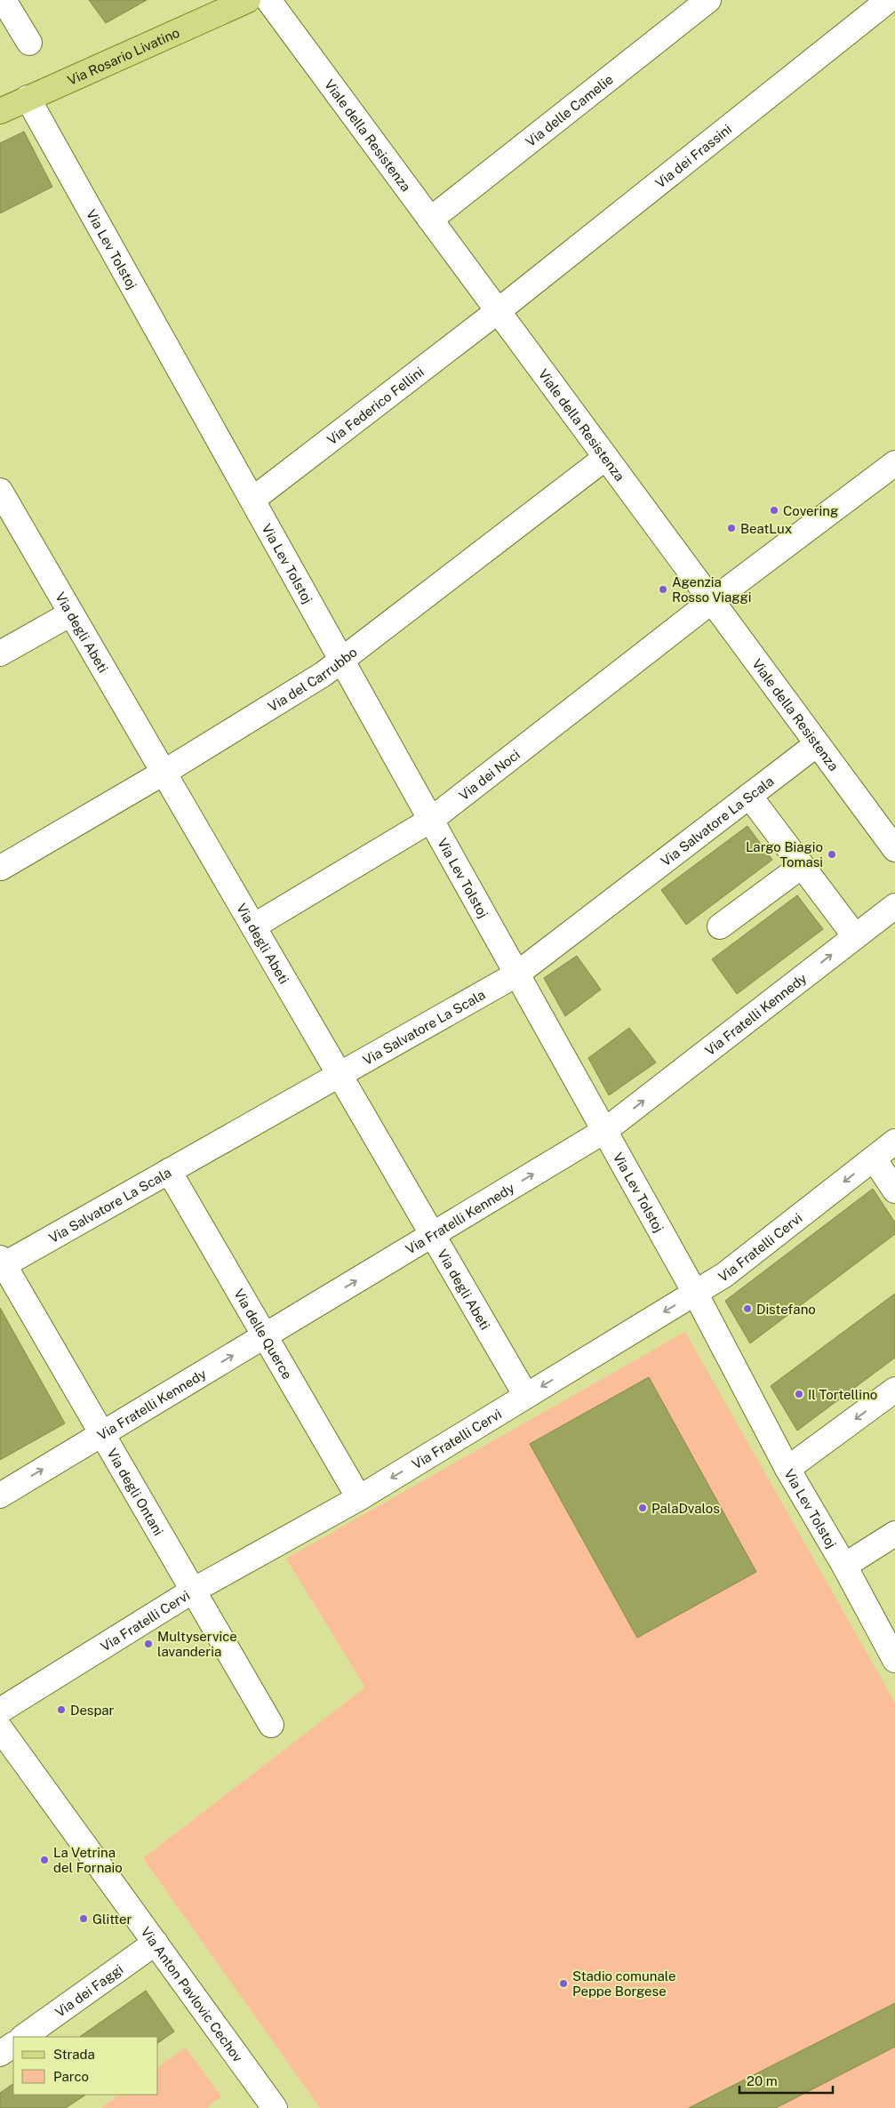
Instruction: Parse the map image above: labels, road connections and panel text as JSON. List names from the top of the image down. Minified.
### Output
{"streets":{"main road":["Via Rosario Livatino"],"street":["Via delle Camelie","Viale della Resistenza","Via dei Frassini","Via Lev Tolstoj","Via Federico Fellini","Via degli Abeti","Via del Carrubbo","Via dei Noci","Via Salvatore La Scala","Via Fratelli Kennedy","Via Fratelli Cervi","Via delle Querce","Via degli Ontani","Via dei Faggi","Via Anton Pavlovic Cechov"]},"crossings":[["Via Rosario Livatino","Via Lev Tolstoj"],["Via delle Camelie","Viale della Resistenza"],["Viale della Resistenza","Via dei Frassini"],["Viale della Resistenza","Via Federico Fellini"],["Viale della Resistenza","Via del Carrubbo"],["Viale della Resistenza","Via dei Noci"],["Viale della Resistenza","Via Salvatore La Scala"],["Via dei Frassini","Via Federico Fellini"],["Via Lev Tolstoj","Via Federico Fellini"],["Via Lev Tolstoj","Via del Carrubbo"],["Via Lev Tolstoj","Via dei Noci"],["Via Lev Tolstoj","Via Salvatore La Scala"],["Via Lev Tolstoj","Via Fratelli Kennedy"],["Via Lev Tolstoj","Via Fratelli Cervi"],["Via degli Abeti","Via del Carrubbo"],["Via degli Abeti","Via dei Noci"],["Via degli Abeti","Via Salvatore La Scala"],["Via degli Abeti","Via Fratelli Kennedy"],["Via degli Abeti","Via Fratelli Cervi"],["Via Salvatore La Scala","Via delle Querce"],["Via Salvatore La Scala","Via degli Ontani"],["Via Fratelli Kennedy","Via delle Querce"],["Via Fratelli Kennedy","Via degli Ontani"],["Via Fratelli Cervi","Via delle Querce"],["Via Fratelli Cervi","Via degli Ontani"],["Via dei Faggi","Via Anton Pavlovic Cechov"]],"one_way":["Via Fratelli Kennedy","Via Fratelli Cervi"],"places":["Covering","BeatLux","Agenzia Rosso Viaggi","Largo Biagio Tomasi","Distefano","Il Tortellino","PalaDvalos","Multyservice lavanderia","Despar","La Vetrina del Fornaio","Glitter","Stadio comunale Peppe Borgese"],"legend":["Strada","Parco"],"scale_bar":"20 m"}
